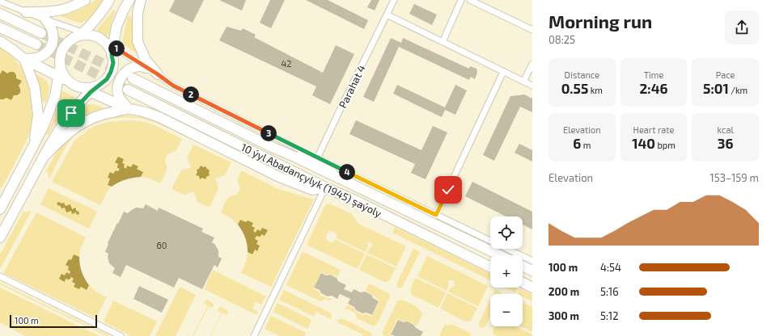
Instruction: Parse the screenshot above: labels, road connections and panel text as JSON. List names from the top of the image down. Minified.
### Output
{"streets":{"main road":["10 ýyl Abadançylyk (1945) şaýoly"],"street":["Parahat 4"]},"house_numbers":["42","60"],"scale_bar":"100 m","page":{"heading":["Morning run","08:25"],"pins":["1","2","3","4"],"stats":[["Distance","0.55 km"],["Time","2:46"],["Pace","5:01 /km"],["Elevation","6 m"],["Heart rate","140 bpm"],["kcal","36"]],"chart":["Elevation","153–159 m"],"map_buttons":["+","−"],"list":[{"name":"100 m","note":"4:54"},{"name":"200 m","note":"5:16"},{"name":"300 m","note":"5:12"}],"scale":"100 m"}}
